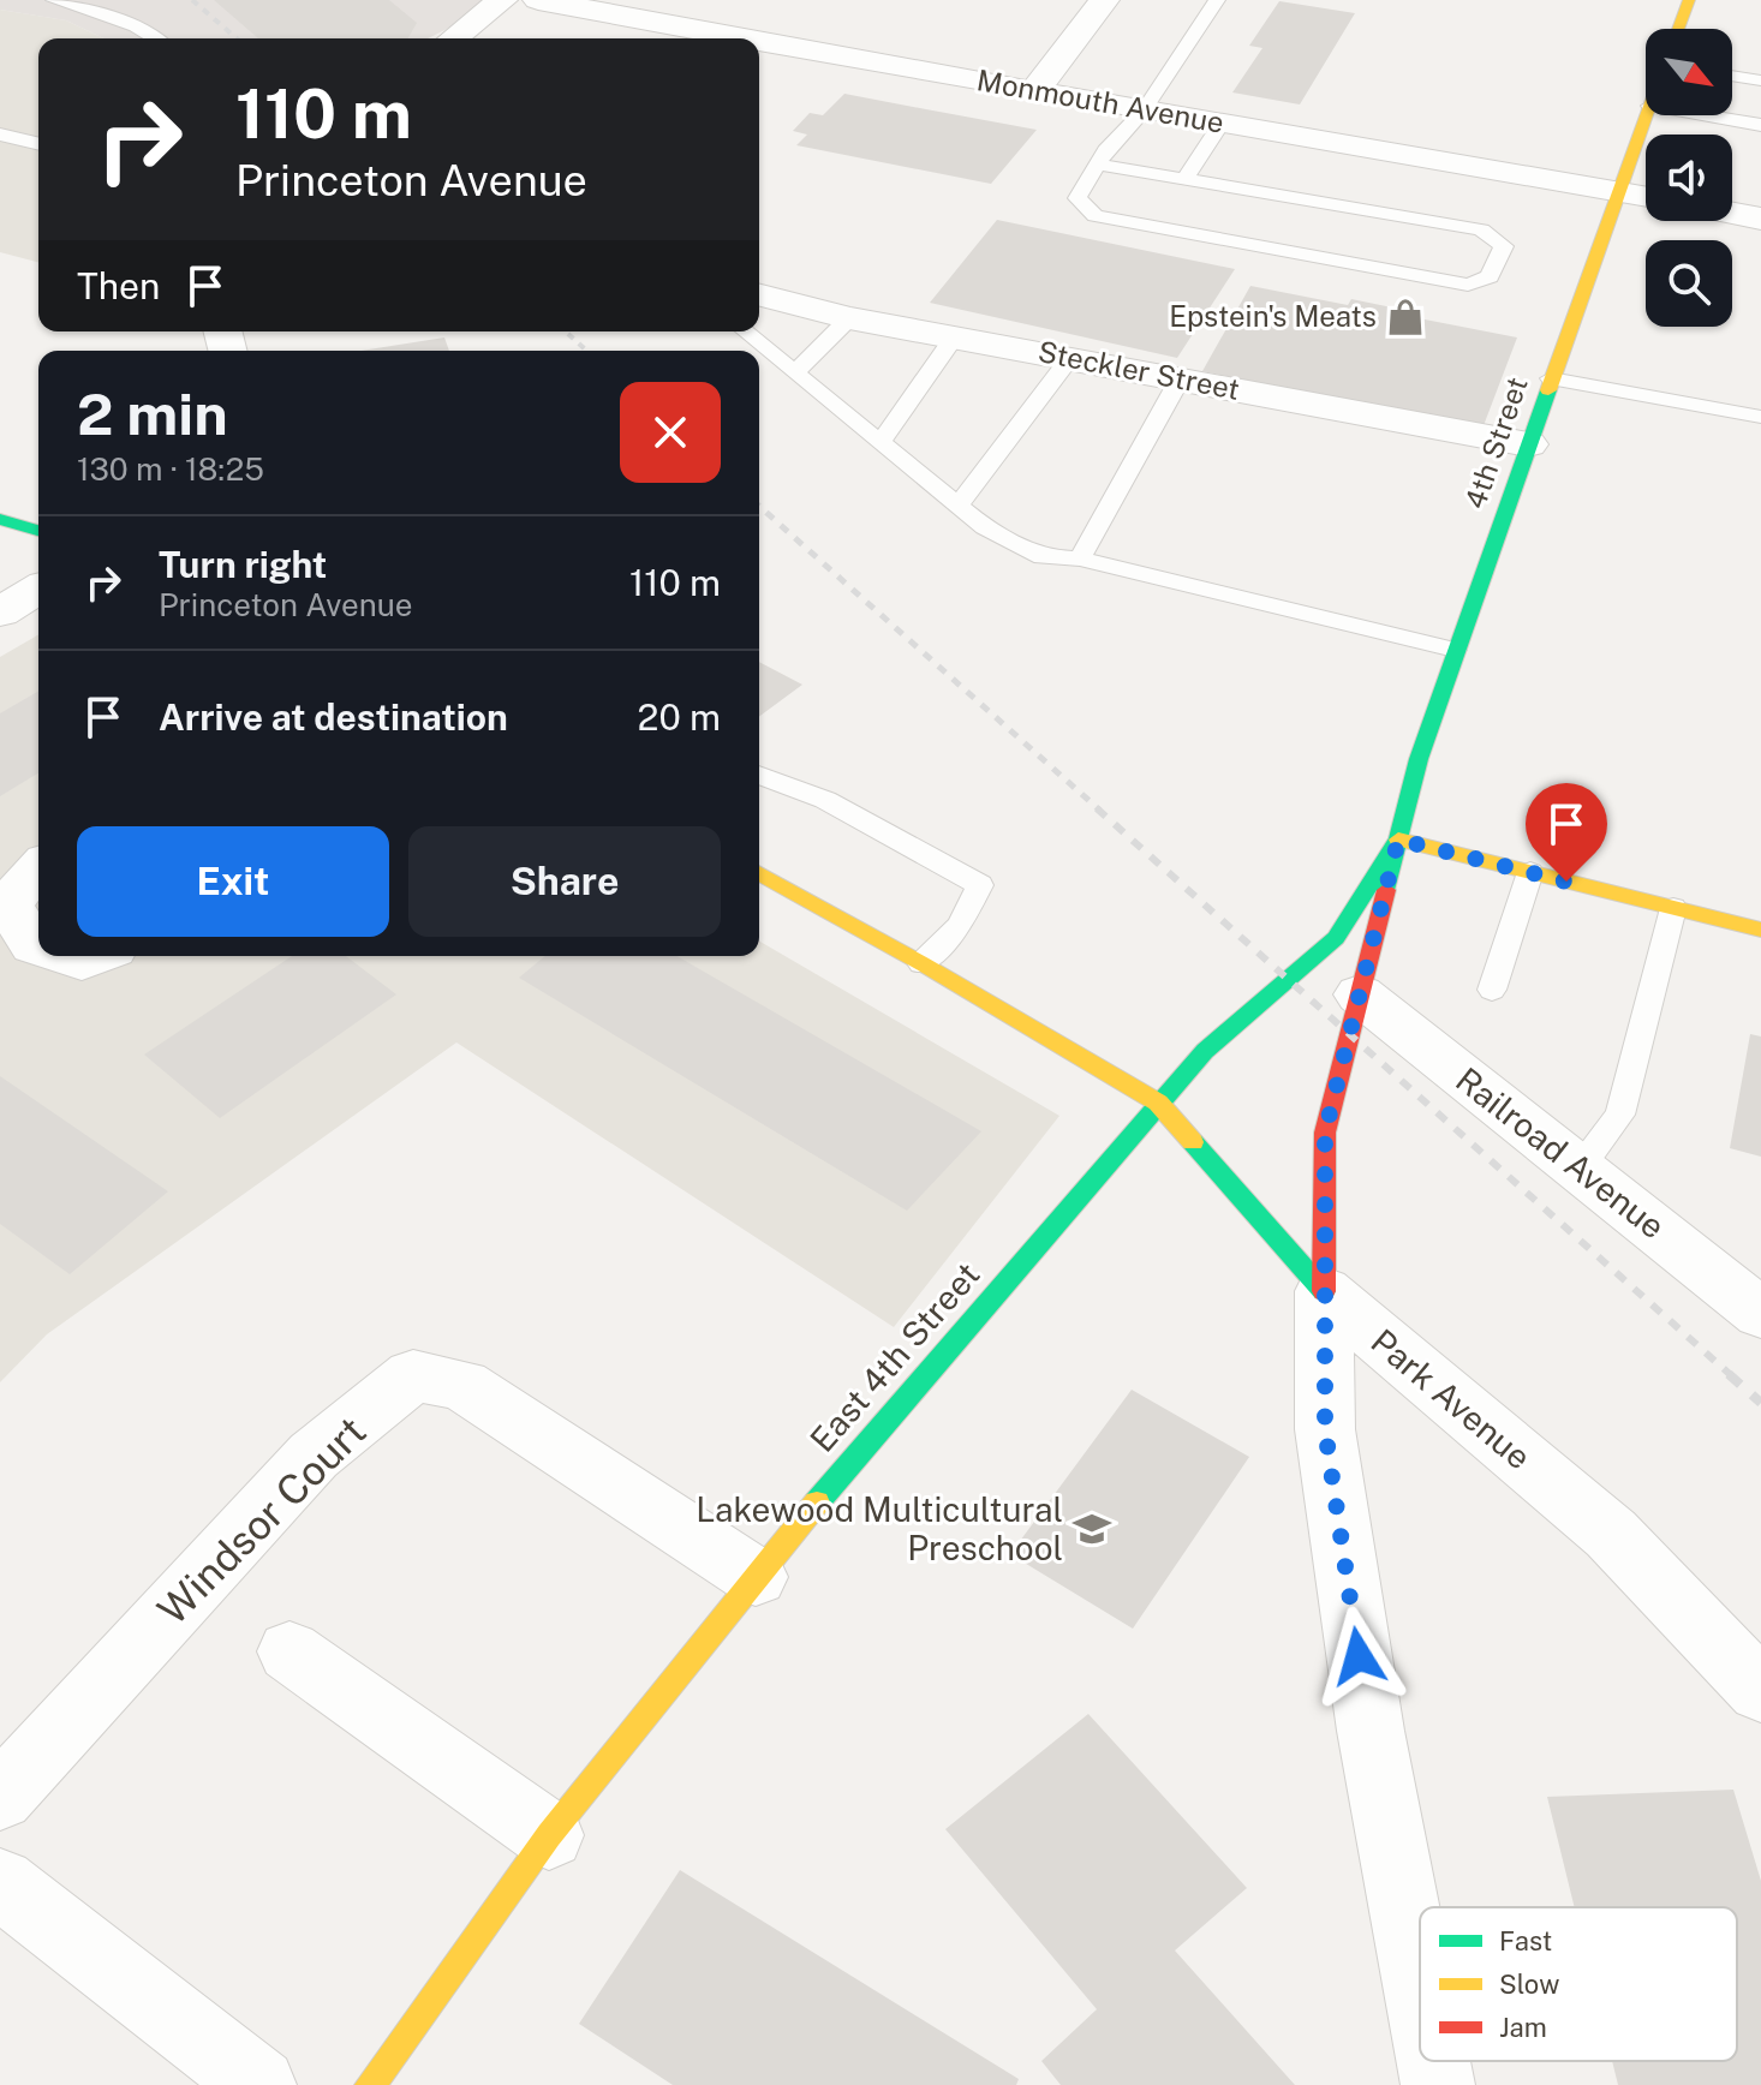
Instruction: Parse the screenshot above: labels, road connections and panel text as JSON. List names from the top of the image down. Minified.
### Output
{"streets":{"street":["Monmouth Avenue","Steckler Street","4th Street","Railroad Avenue","East 4th Street","Park Avenue","Windsor Court"]},"crossings":[["Monmouth Avenue","4th Street"],["Steckler Street","4th Street"],["4th Street","Railroad Avenue"],["4th Street","East 4th Street"],["4th Street","Park Avenue"],["East 4th Street","Park Avenue"],["East 4th Street","Windsor Court"]],"places":{"shop":["Epstein's Meats"],"school or university":["Lakewood Multicultural Preschool"]},"legend":["Fast","Slow","Jam"],"north":"bottom right","page":{"turn":["110 m","Princeton Avenue"],"then":"Then","heading":["2 min","130 m · 18:25"],"list":[{"name":"Turn right","note":"Princeton Avenue","value":"110 m"},{"name":"Arrive at destination","value":"20 m"}],"buttons":["Exit","Share"]}}
